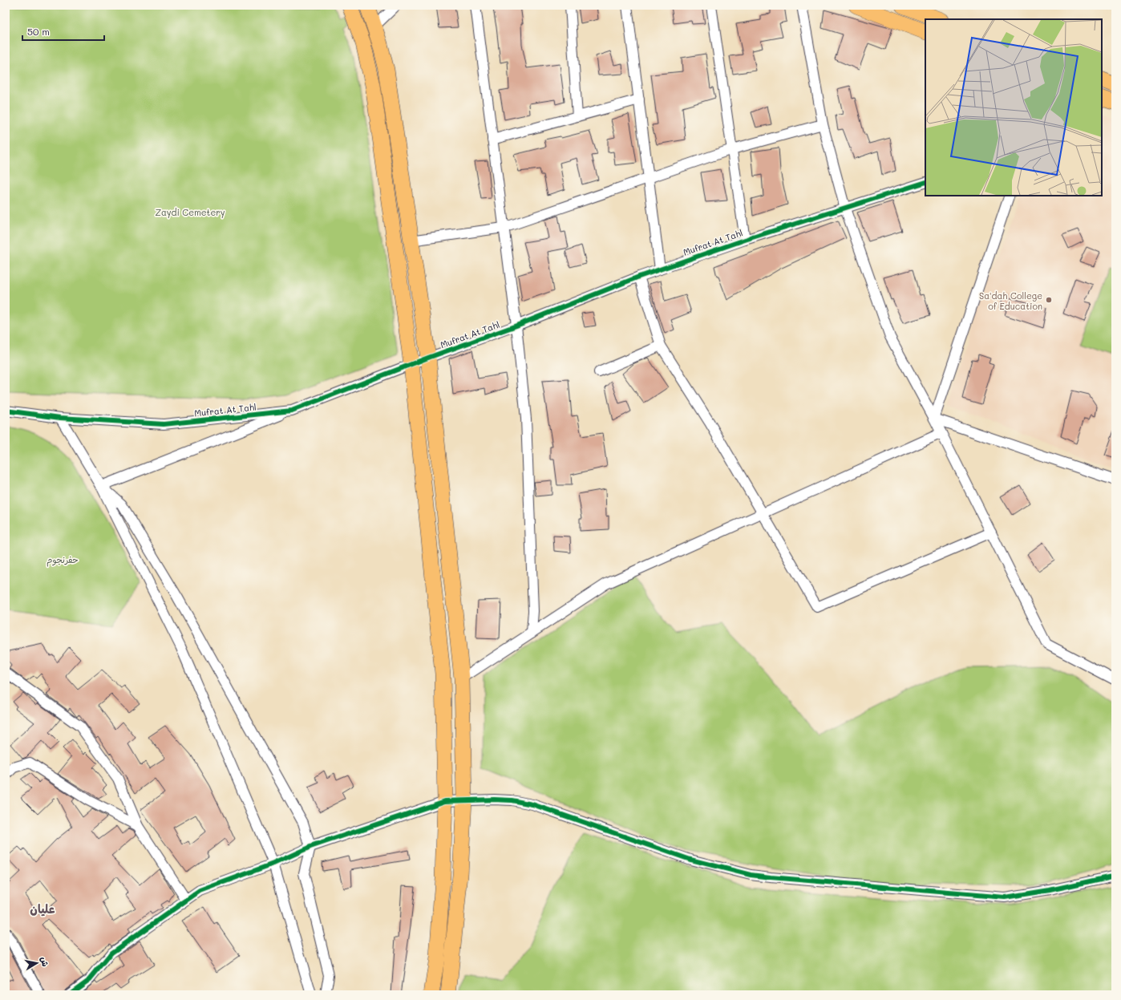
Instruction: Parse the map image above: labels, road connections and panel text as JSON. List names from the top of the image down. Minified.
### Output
{"streets":{"street":["Mufrat At Tahl"]},"districts":["عليان"],"parks":["Zaydi Cemetery","حفرنجوم"],"places":["Sa'dah College of Education"],"scale_bar":"50 m","north":"right"}
